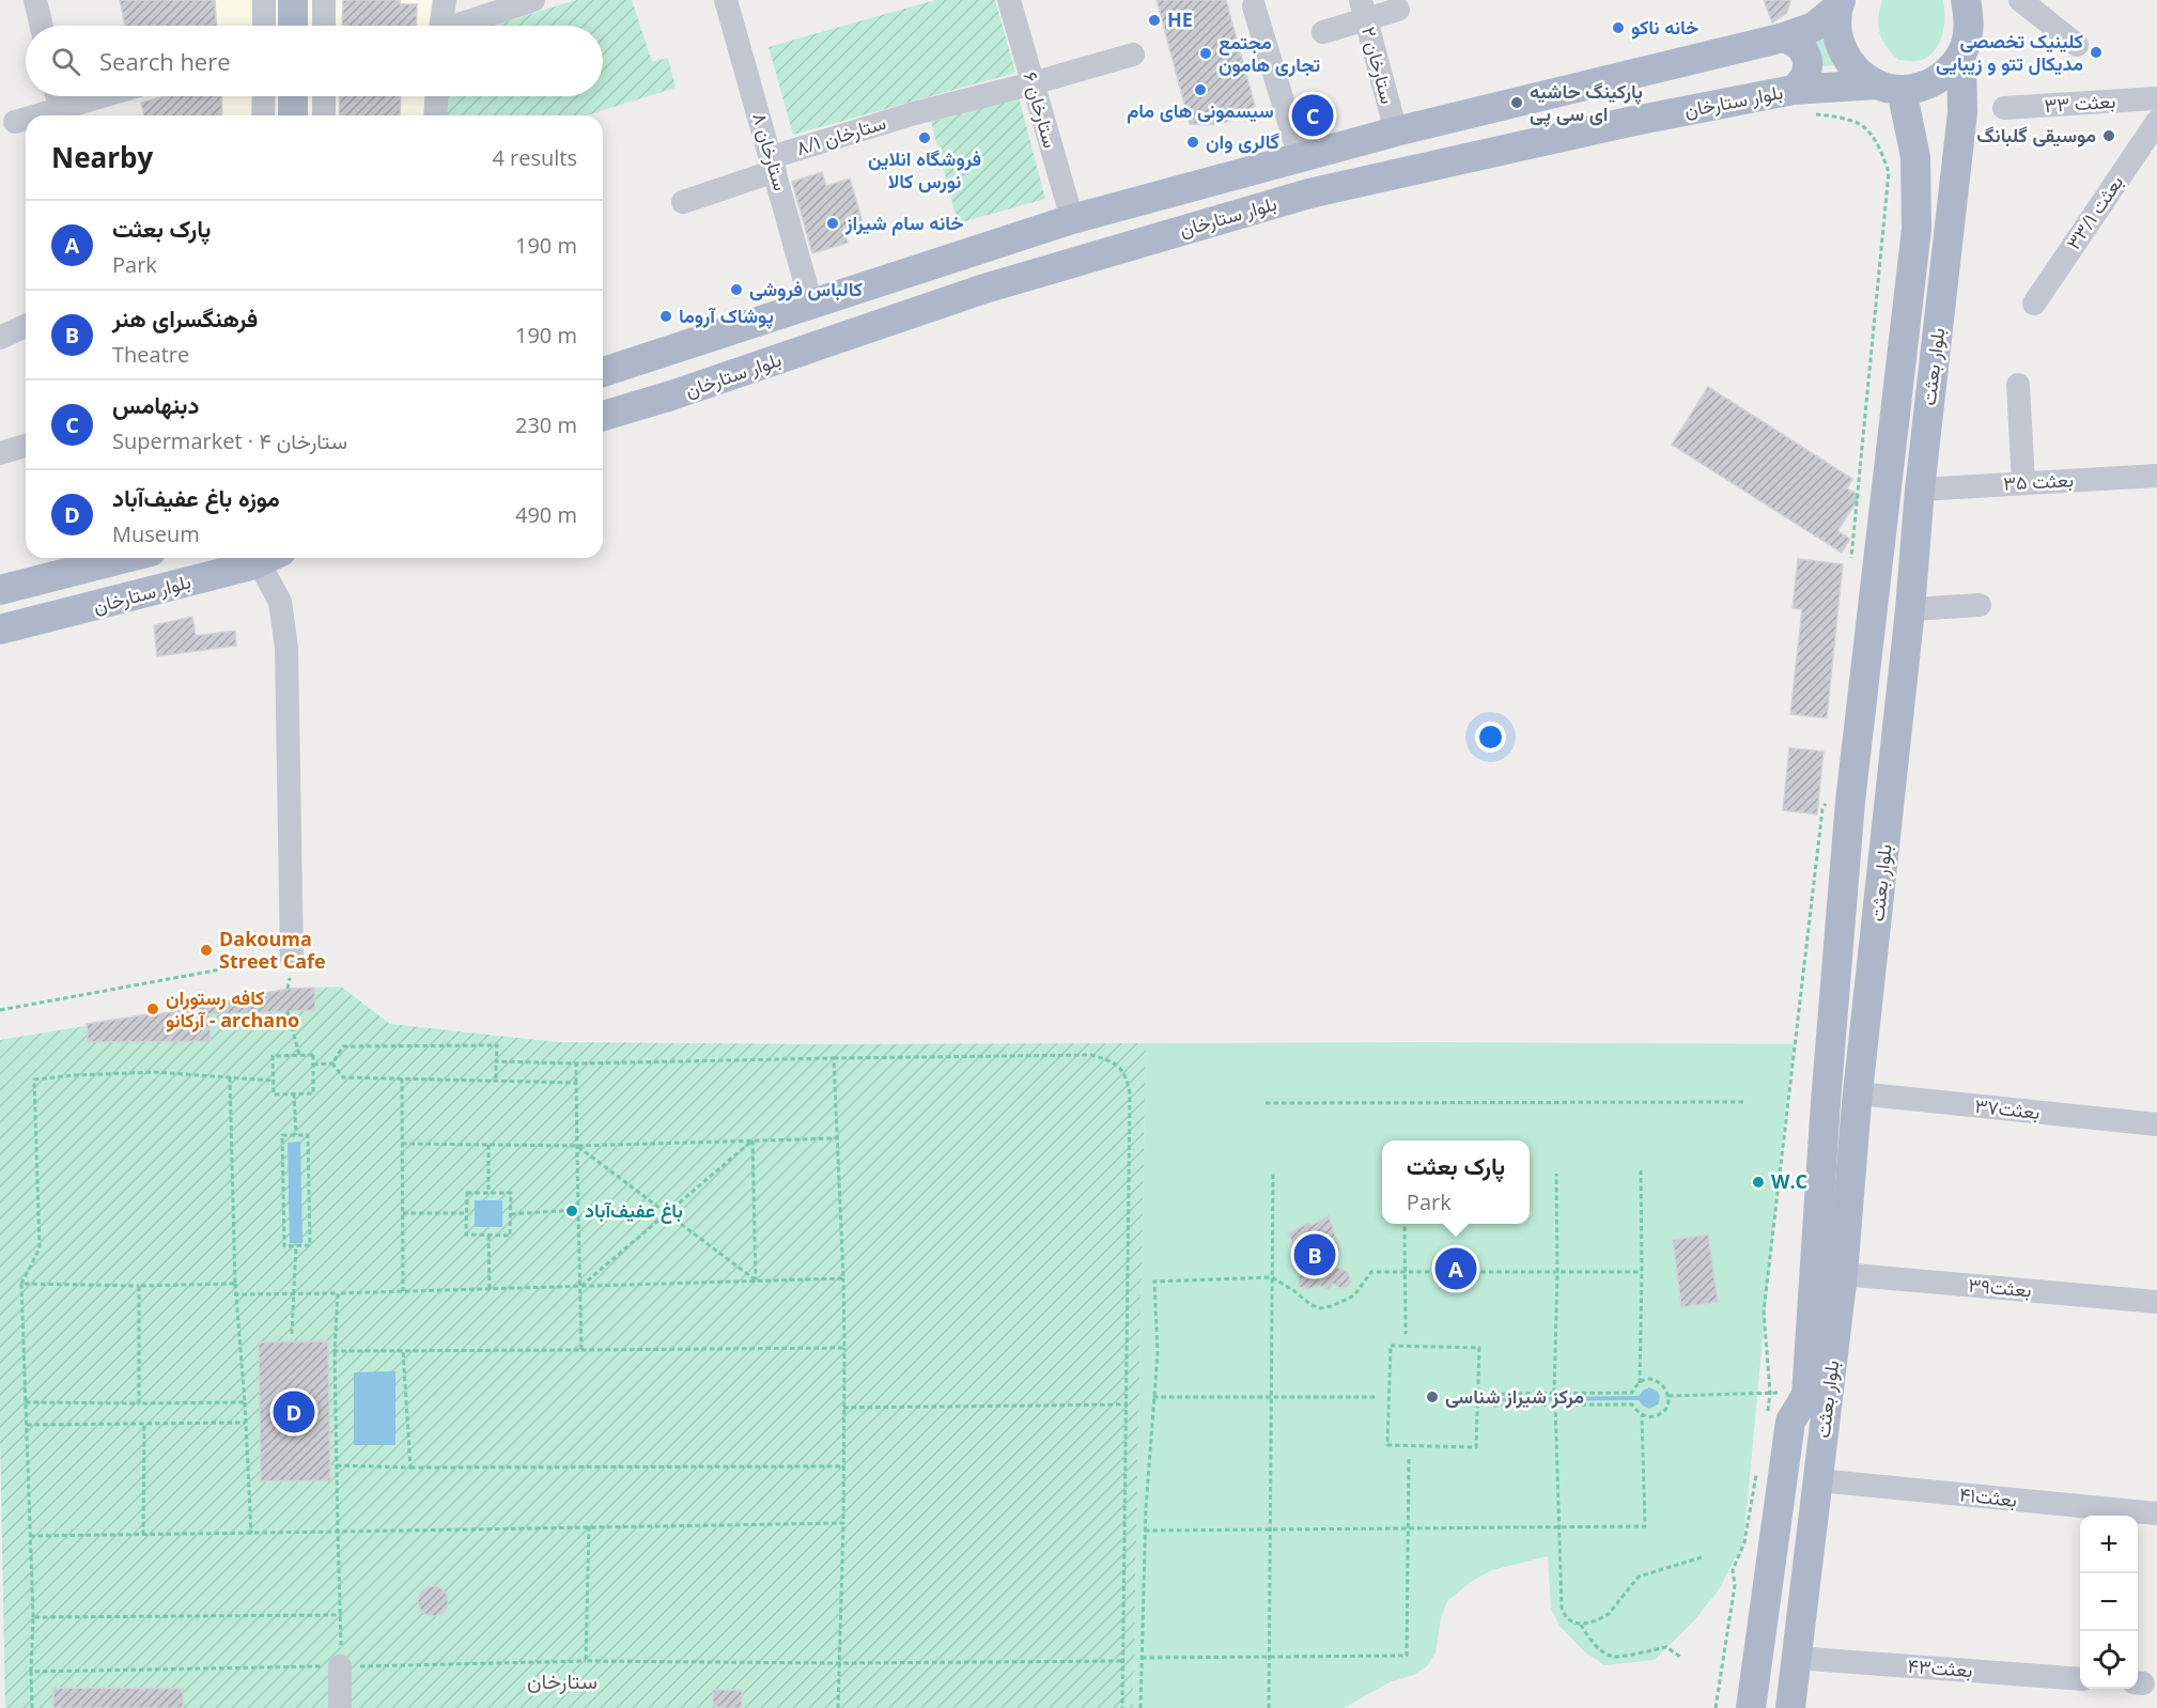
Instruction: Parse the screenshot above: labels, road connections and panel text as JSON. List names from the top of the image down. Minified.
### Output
{"streets":{"main road":["بلوار ستارخان","بلوار بعثت"],"street":["۲ ستارخان","۳۳ بعثت","ستارخان ۶","ستارخان ۸/۱","ستارخان ۸","۳۳/۱ بعثت","۳۵ بعثت","بعثت۳۷","بعثت۳۹","بعثت۴۱","بعثت۴۳"]},"crossings":[["۲ ستارخان","بلوار ستارخان"],["بلوار ستارخان","ستارخان ۶"],["بلوار ستارخان","ستارخان ۸"],["بلوار ستارخان","بلوار بعثت"],["ستارخان ۶","ستارخان ۸/۱"],["ستارخان ۸/۱","ستارخان ۸"],["بلوار بعثت","۳۵ بعثت"],["بلوار بعثت","بعثت۳۷"],["بلوار بعثت","بعثت۳۹"],["بلوار بعثت","بعثت۴۱"],["بلوار بعثت","بعثت۴۳"]],"districts":["ستارخان"],"places":["HE","خانه ناکو","کلینیک تخصصی مدیکال تتو و زیبایی","مجتمع تجاری هامون","سیسمونی های مام","پارکینگ حاشیه ای سی پی","موسیقی گلبانگ","فروشگاه انلاین نورس کالا","گالری وان","خانه سام شیراز","کالباس فروشی","پوشاک آروما","Dakouma Street Cafe","کافه رستوران آرکانو - archano","W.C","باغ عفیف‌آباد","مرکز شیراز شناسی"],"page":{"search":"Search here","pins":["C","B","A","D"],"heading":["Nearby","4 results"],"list":[{"mark":"A","name":"پارک بعثت","note":"Park","value":"190 m"},{"mark":"B","name":"فرهنگسرای هنر","note":"Theatre","value":"190 m"},{"mark":"C","name":"دبنهامس","note":"Supermarket · ۴ ستارخان","value":"230 m"},{"mark":"D","name":"موزه باغ عفیف‌آباد","note":"Museum","value":"490 m"}],"popup":["پارک بعثت","Park"],"map_buttons":["+","−"]}}
